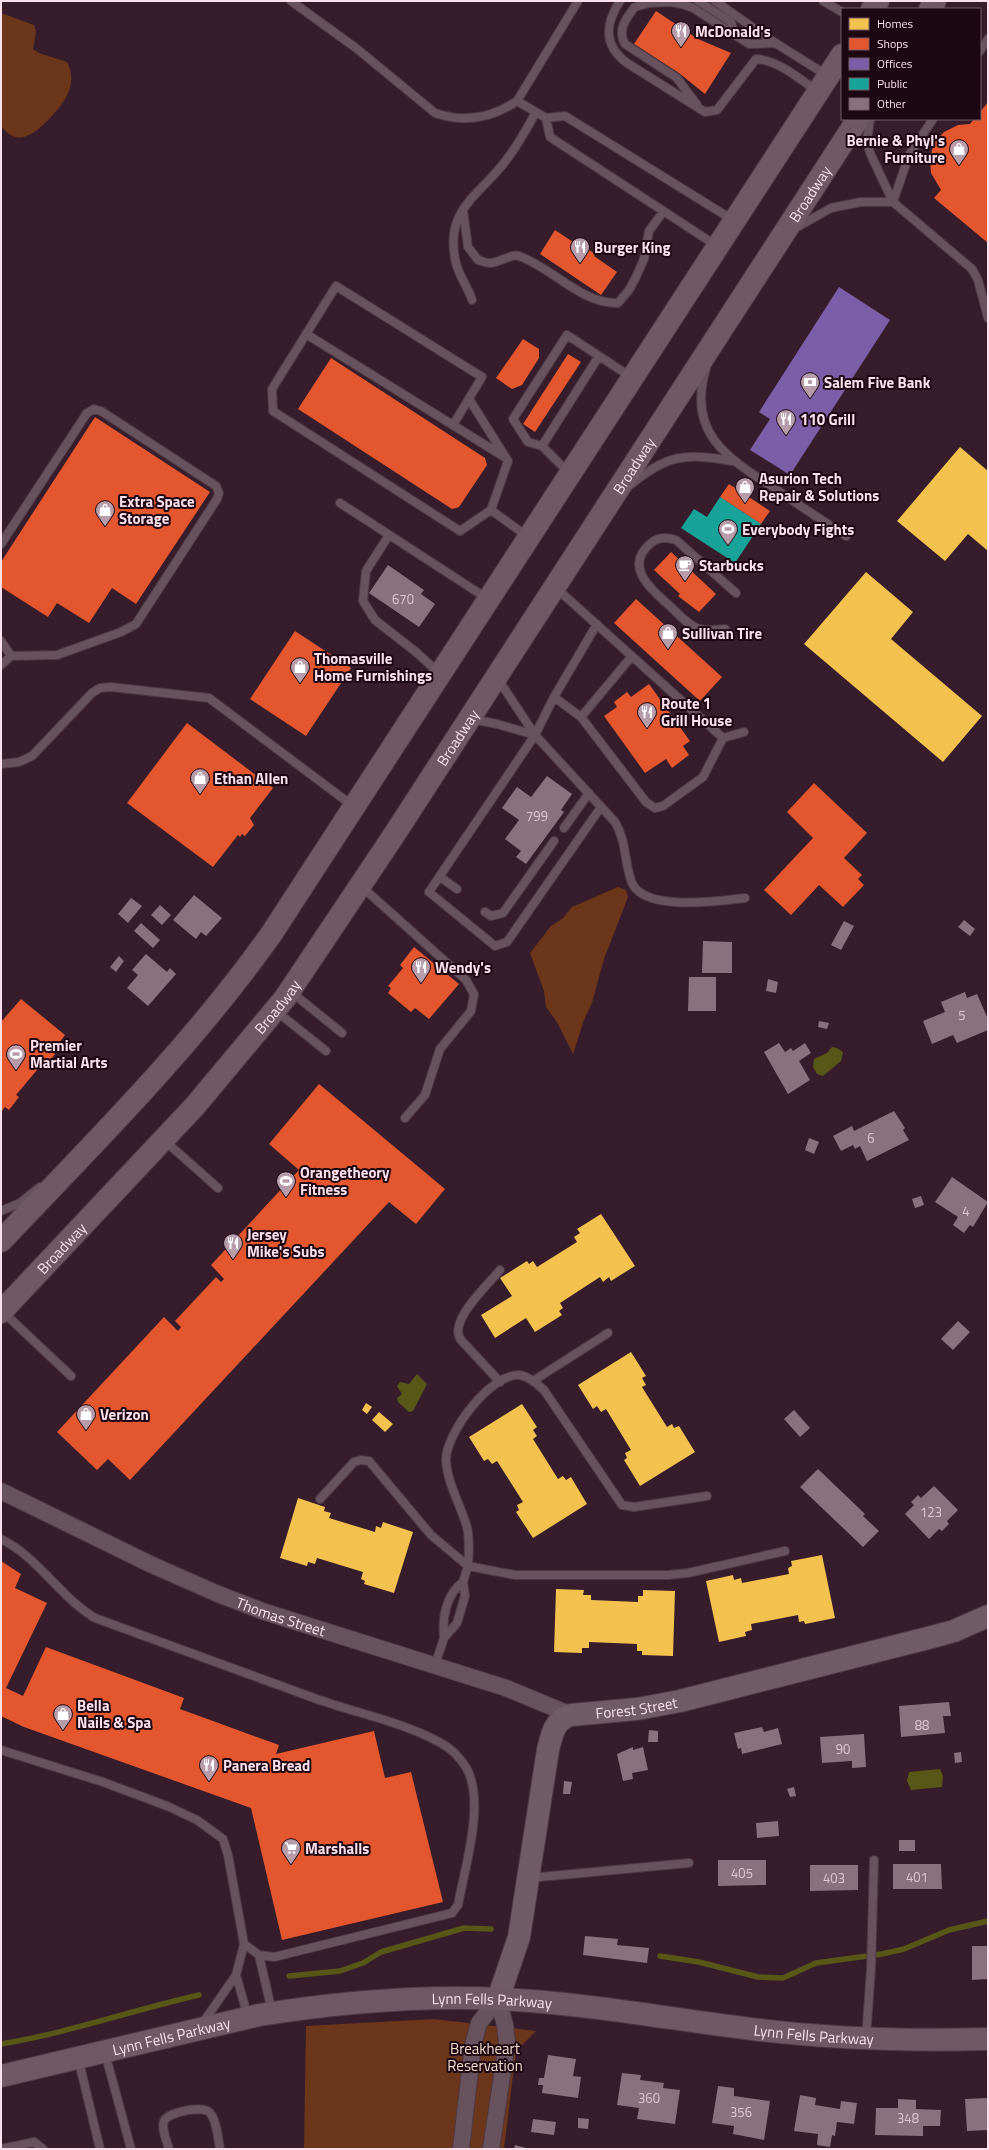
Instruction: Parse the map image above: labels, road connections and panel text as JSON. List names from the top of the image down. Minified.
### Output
{"streets":{"main road":["Broadway","Lynn Fells Parkway"],"street":["Thomas Street","Forest Street"]},"crossings":[["Thomas Street","Forest Street"],["Forest Street","Lynn Fells Parkway"]],"parks":["Breakheart Reservation"],"places":{"restaurant":["McDonald's","Burger King","110 Grill","Route 1 Grill House","Wendy's","Jersey Mike's Subs","Panera Bread"],"shop":["Bernie & Phyl's Furniture","Asurion Tech Repair & Solutions","Extra Space Storage","Sullivan Tire","Thomasville Home Furnishings","Ethan Allen","Verizon","Bella Nails & Spa"],"bank":["Salem Five Bank"],"sports":["Everybody Fights","Premier Martial Arts","Orangetheory Fitness"],"cafe":["Starbucks"],"supermarket":["Marshalls"]},"house_numbers":["670","799","5","6","4","123","88","90","405","401","403","360","356","348"],"legend":["Homes","Shops","Offices","Public","Other"]}
